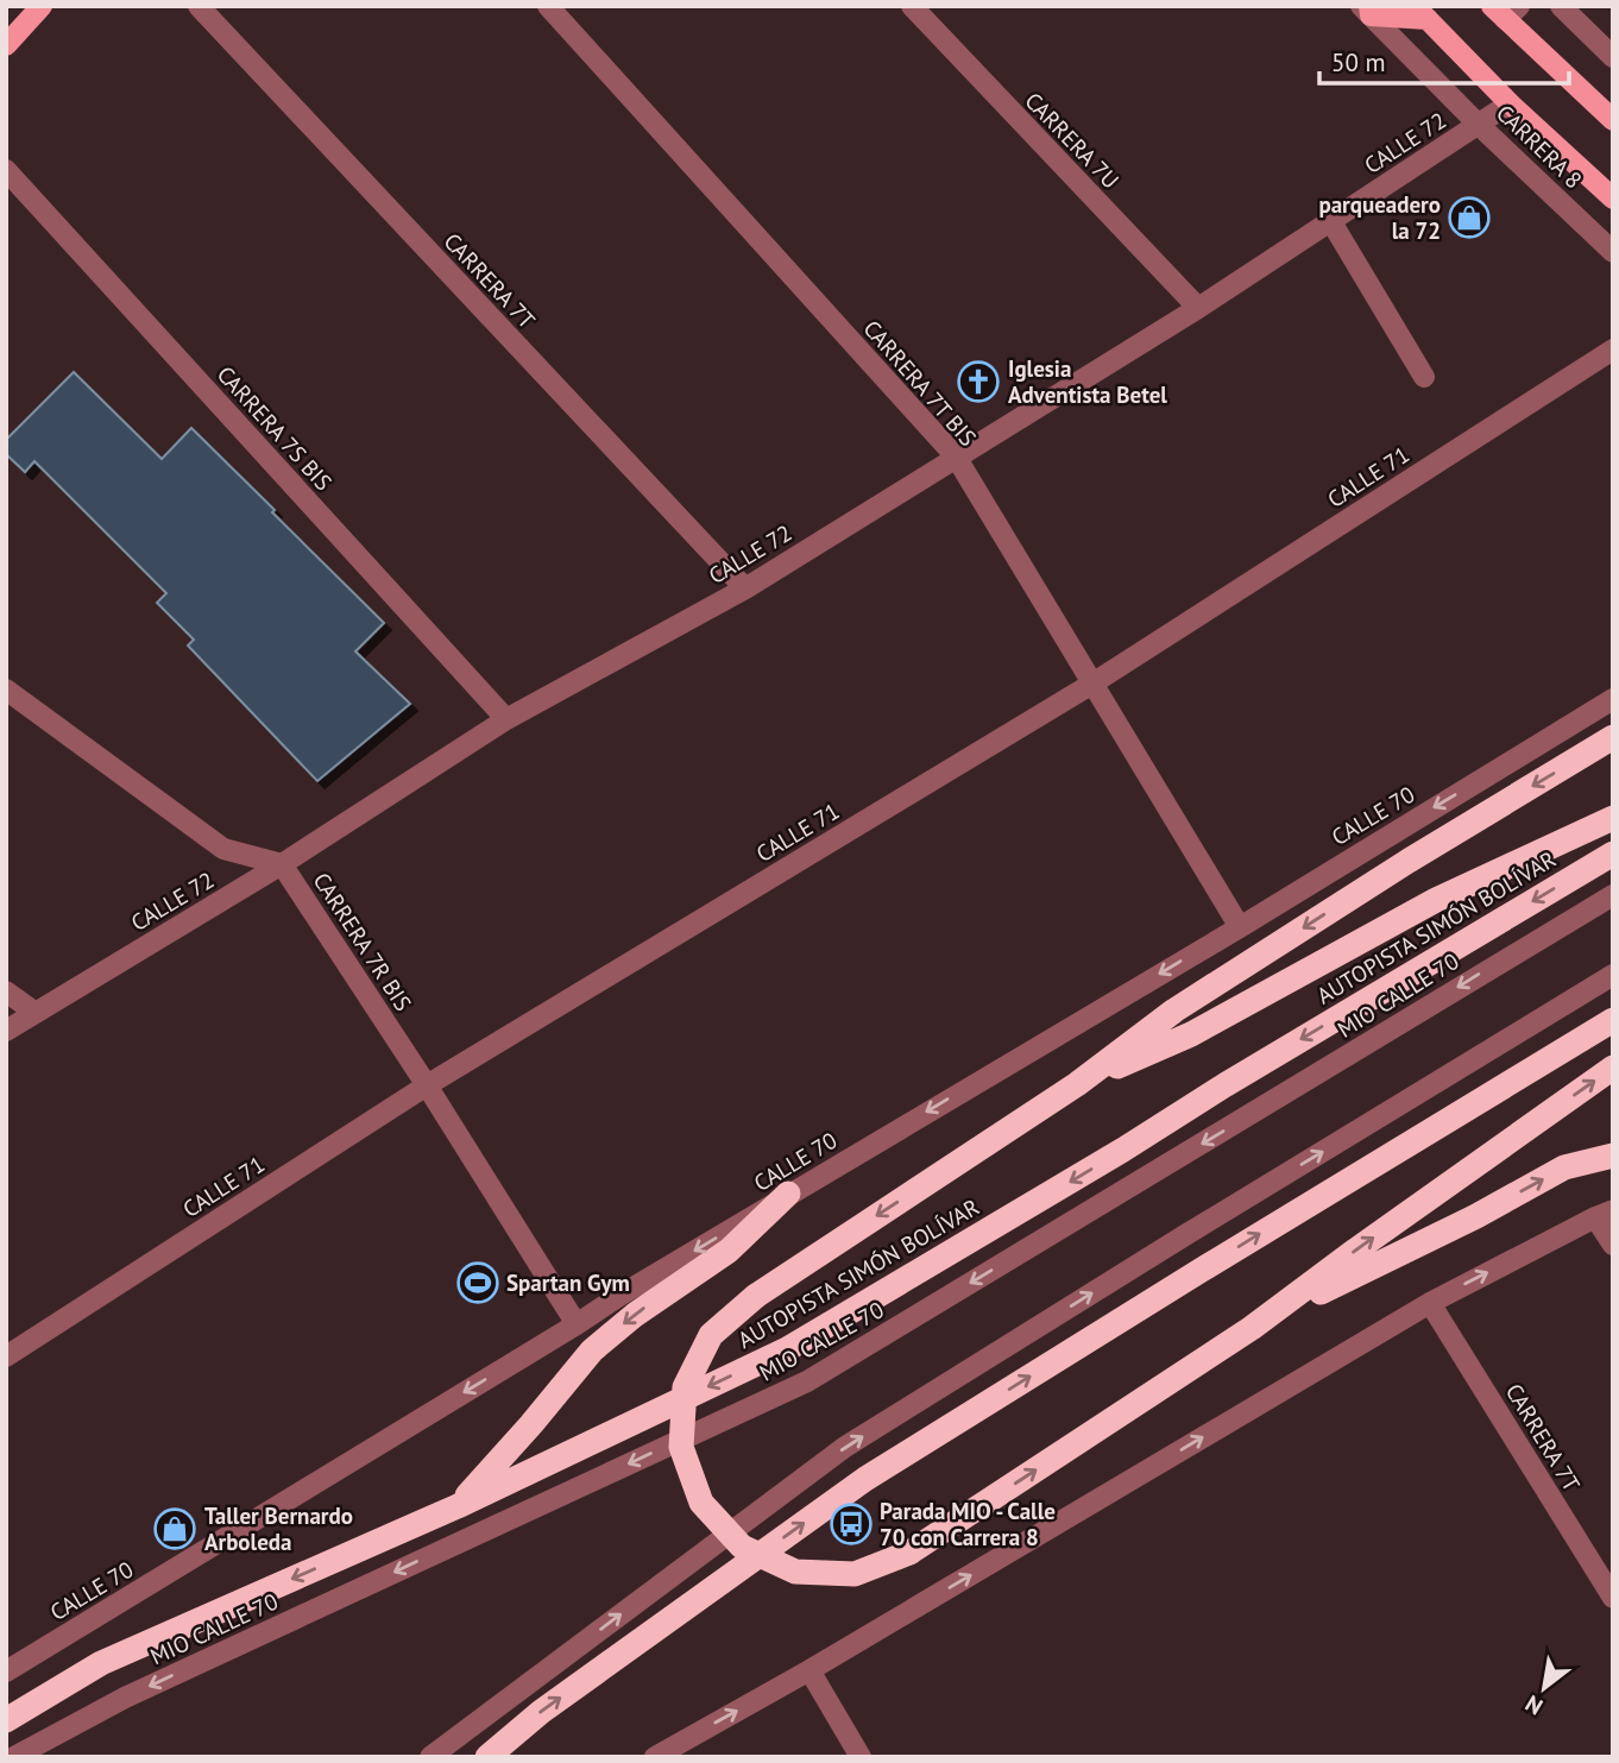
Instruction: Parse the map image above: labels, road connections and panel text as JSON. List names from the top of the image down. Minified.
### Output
{"streets":{"highway":["AUTOPISTA SIMÓN BOLÍVAR"],"main road":["CARRERA 8"],"street":["CARRERA 7U","CALLE 72","CARRERA 7T","CARRERA 7T BIS","CARRERA 7S BIS","CALLE 71","CALLE 70","CARRERA 7R BIS","MIO CALLE 70"]},"crossings":[["CARRERA 7U","CALLE 72"],["CALLE 72","CARRERA 8"],["CALLE 72","CARRERA 7T"],["CALLE 72","CARRERA 7T BIS"],["CALLE 72","CARRERA 7S BIS"],["CALLE 72","CARRERA 7R BIS"],["CARRERA 7T BIS","CALLE 71"],["CARRERA 7T BIS","CALLE 70"],["CALLE 71","CARRERA 7R BIS"],["CALLE 70","CARRERA 7R BIS"]],"one_way":["CALLE 70"],"places":{"shop":["parqueadero la 72","Taller Bernardo Arboleda"],"church":["Iglesia Adventista Betel"],"sports":["Spartan Gym"],"bus stop":["Parada MIO - Calle 70 con Carrera 8"]},"scale_bar":"50 m","north":"bottom left"}
